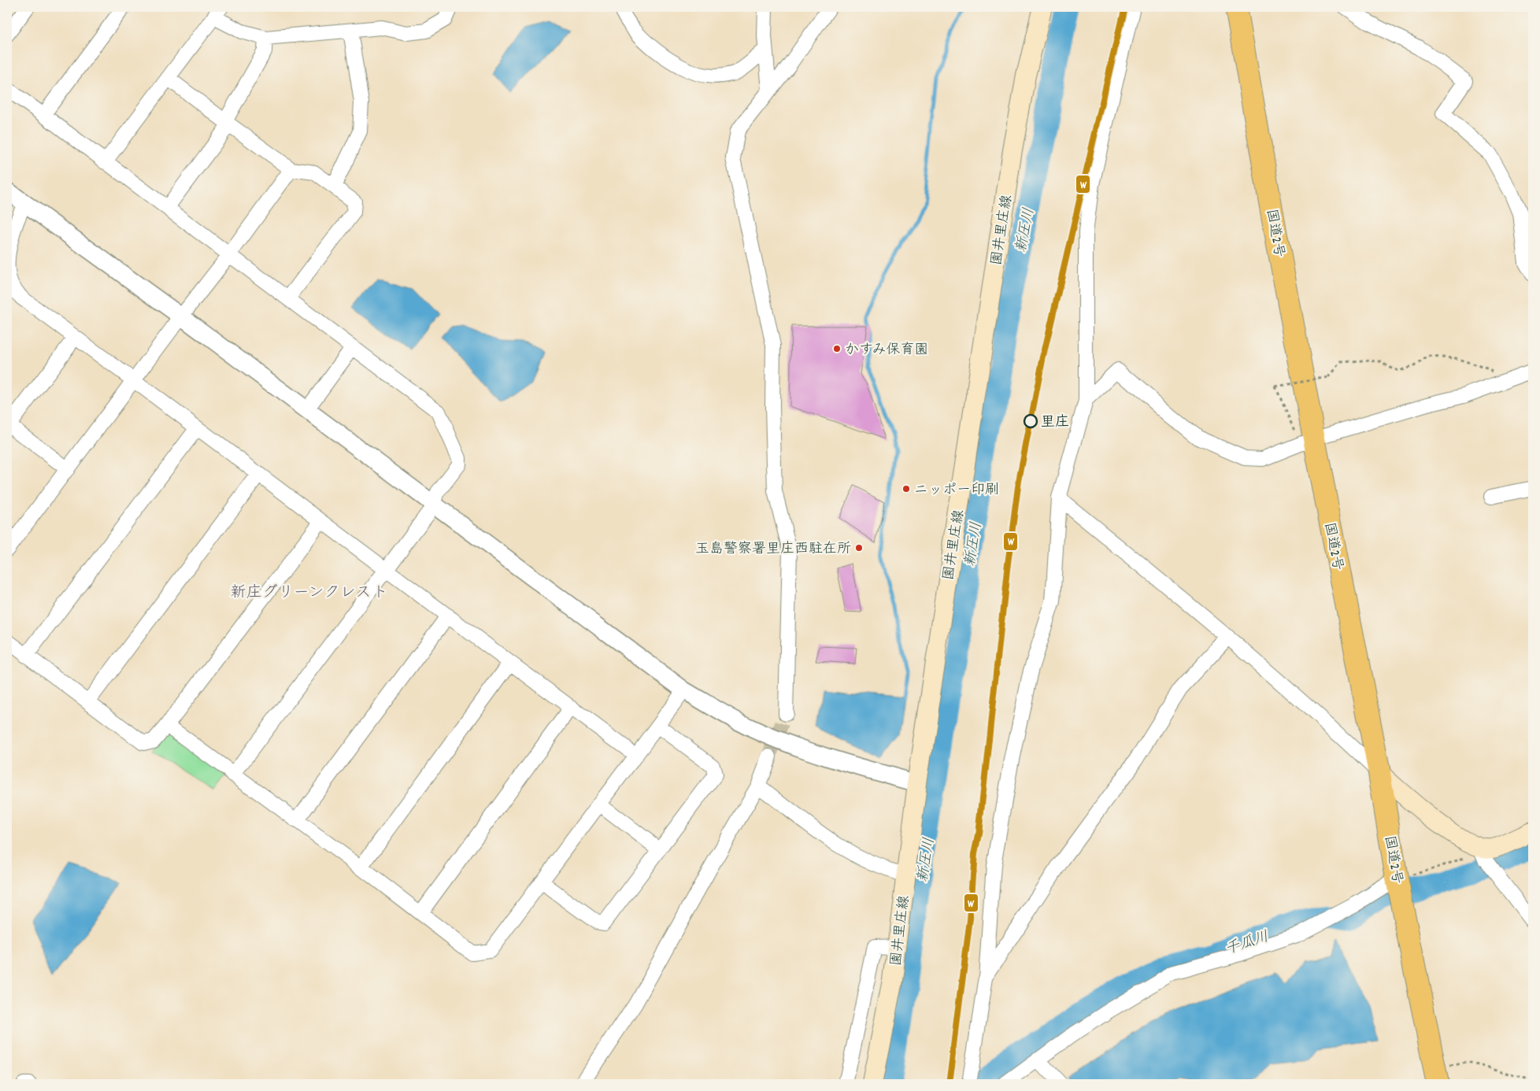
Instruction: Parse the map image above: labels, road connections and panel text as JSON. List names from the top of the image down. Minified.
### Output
{"streets":{"highway":["国道2号"],"main road":["園井里庄線"]},"districts":["新庄グリーンクレスト"],"water":["新圧川","千瓜川"],"places":["かすみ保育園","里庄","ニッポー印刷","玉島警察署里庄西駐在所"],"lines":["transit line W"]}
